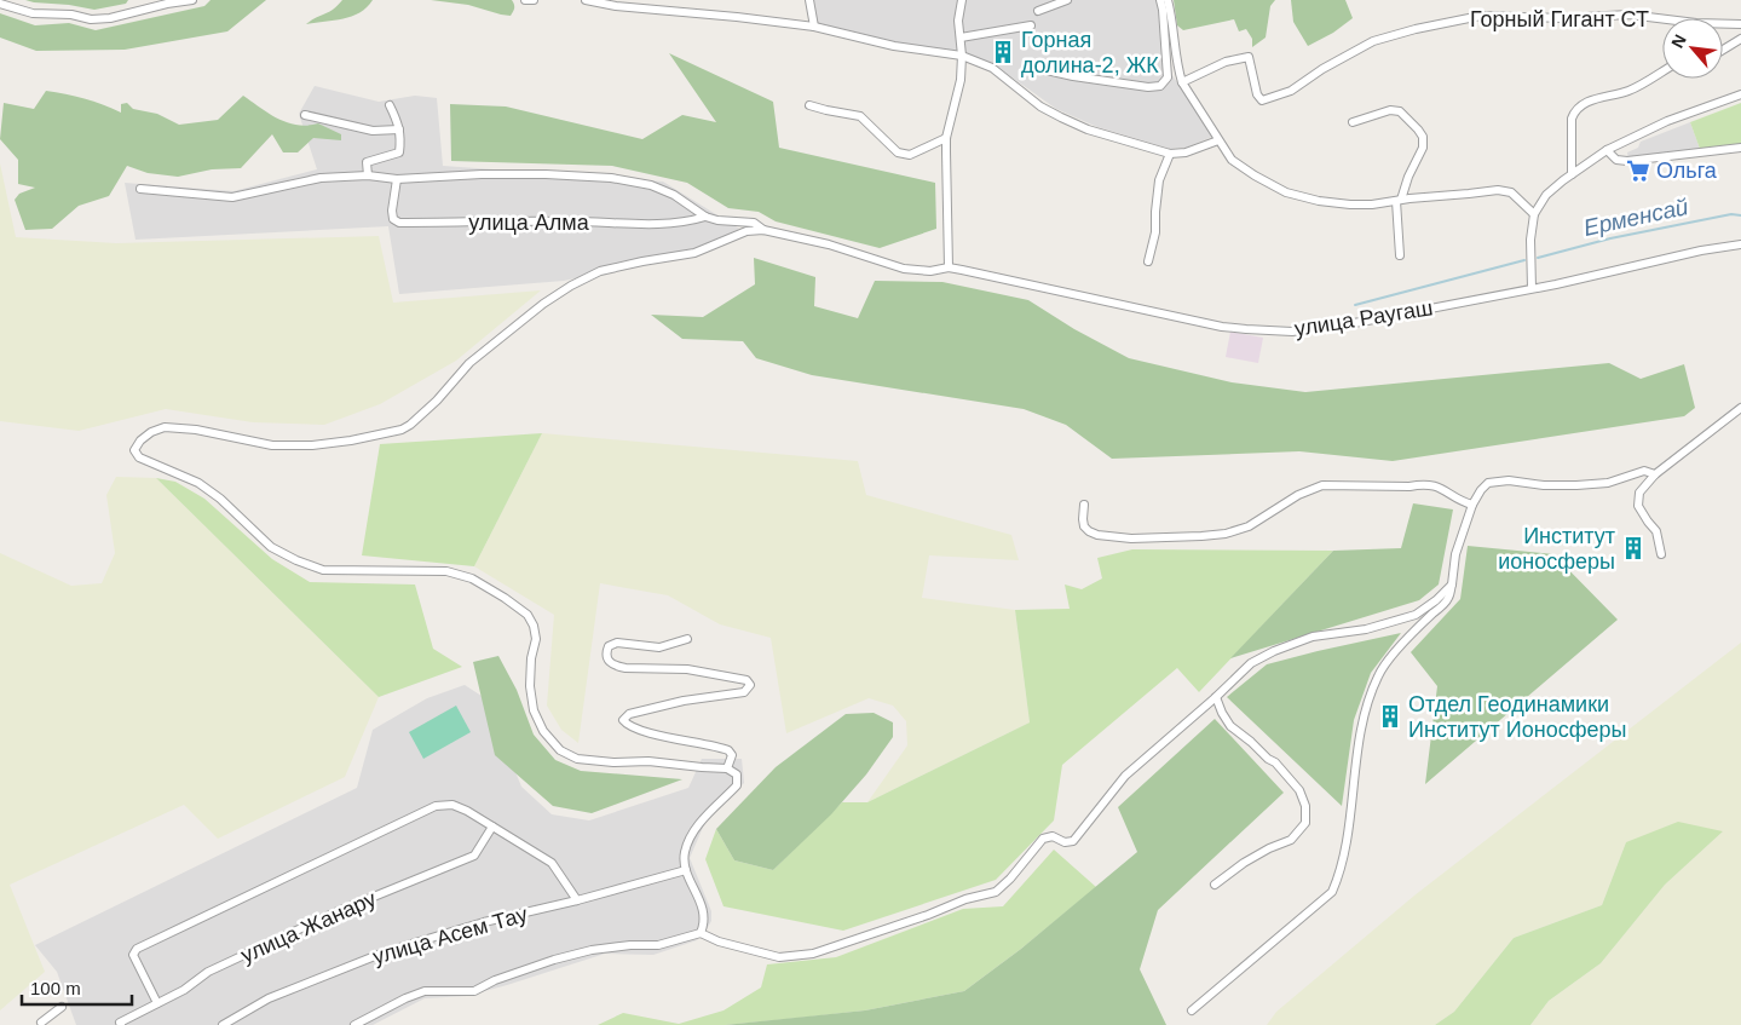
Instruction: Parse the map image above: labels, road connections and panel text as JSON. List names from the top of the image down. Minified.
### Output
{"streets":{"street":["Горный Гигант СТ","улица Алма","улица Раугаш","улица Жанару","улица Асем Тау"]},"crossings":[["улица Алма","улица Раугаш"]],"water":["Ерменсай"],"places":{"building":["Горная долина-2, ЖК","Институт ионосферы","Отдел Геодинамики Институт Ионосферы"],"supermarket":["Ольга"]},"scale_bar":"100 m","north":"top left"}
